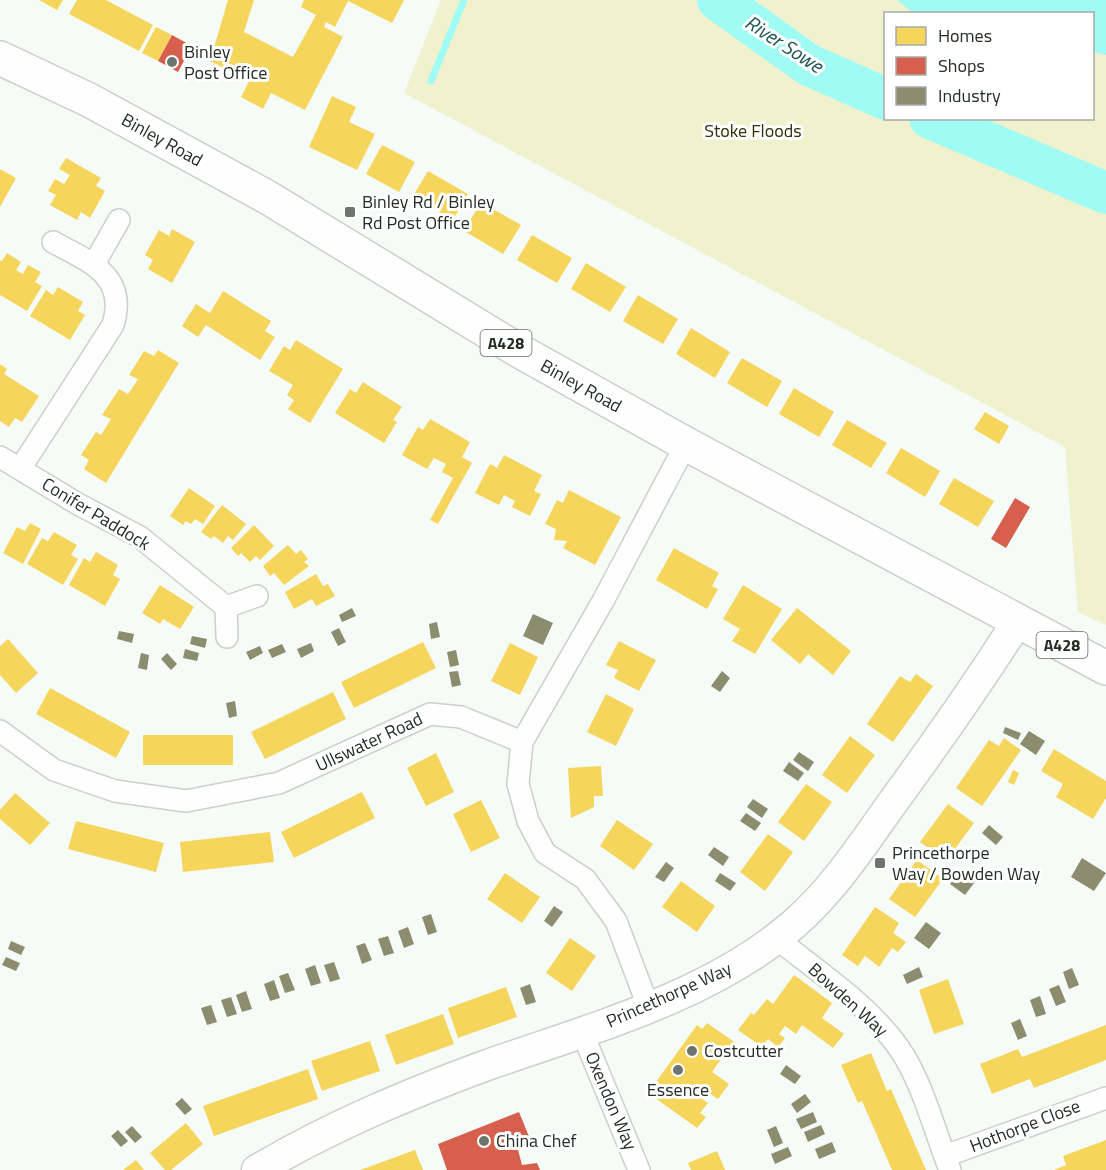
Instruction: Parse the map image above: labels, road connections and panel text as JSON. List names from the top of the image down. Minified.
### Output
{"streets":{"main road":["Binley Road","A428"],"street":["Conifer Paddock","Ullswater Road","Princethorpe Way","Bowden Way","Oxendon Way","Hothorpe Close"]},"crossings":[["Binley Road","Princethorpe Way"],["Princethorpe Way","Bowden Way"],["Princethorpe Way","Oxendon Way"],["Bowden Way","Hothorpe Close"]],"water":["River Sowe"],"parks":["Stoke Floods"],"places":{"other":["Binley Post Office","Costcutter","Essence","China Chef"],"transit":["Binley Rd / Binley Rd Post Office","Princethorpe Way / Bowden Way"]},"legend":["Homes","Shops","Industry"]}
